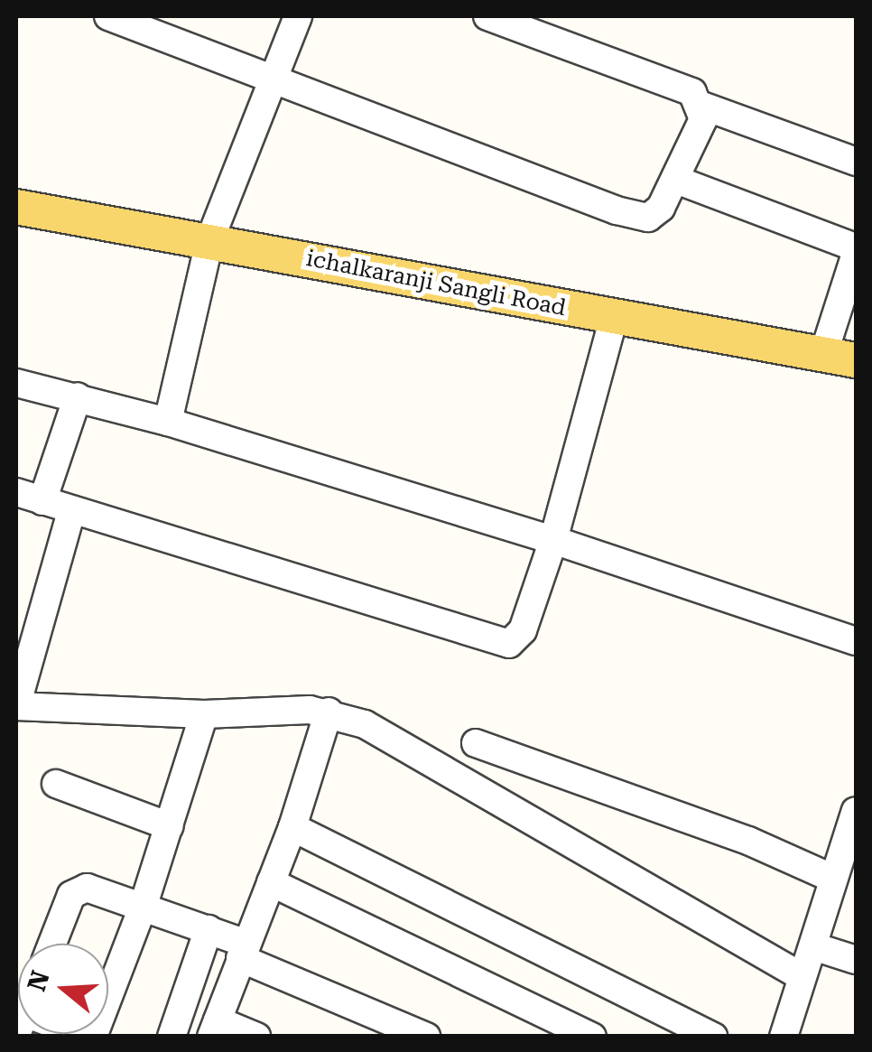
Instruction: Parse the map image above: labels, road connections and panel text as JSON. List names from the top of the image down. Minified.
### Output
{"streets":{"main road":["ichalkaranji Sangli Road"]},"north":"left"}
